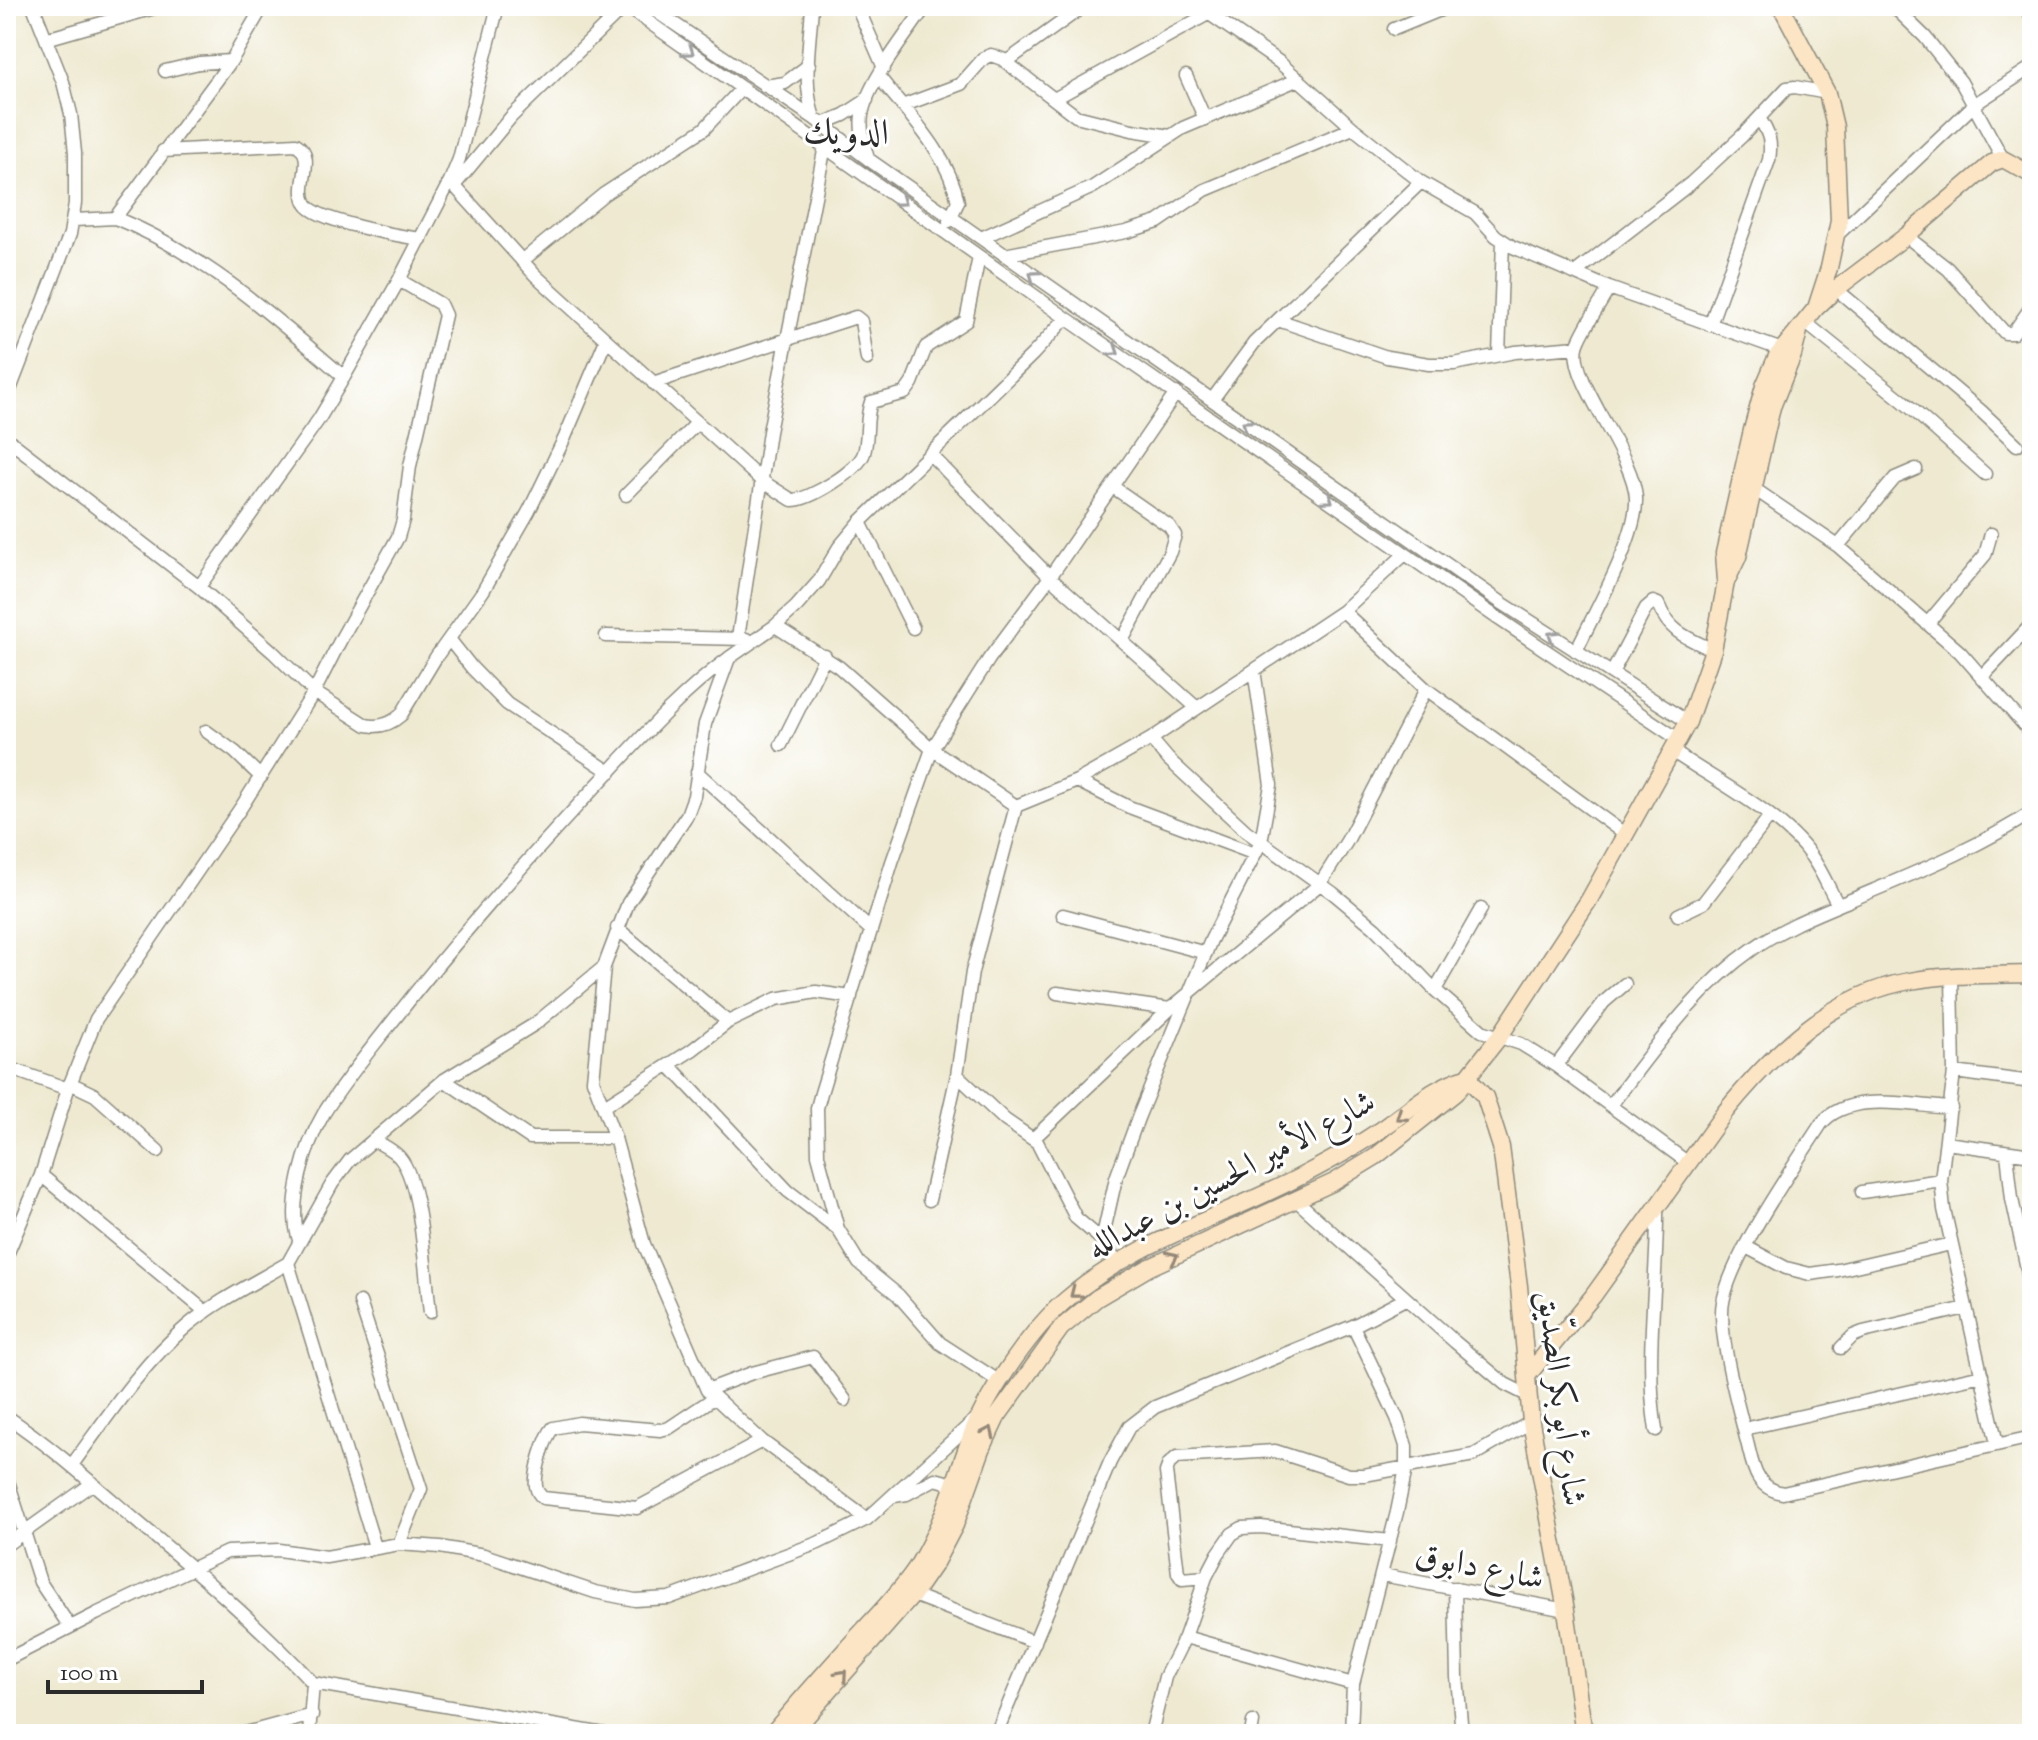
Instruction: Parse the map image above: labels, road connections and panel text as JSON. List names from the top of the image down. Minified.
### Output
{"streets":{"street":["شارع الأمير الحسين بن عبدالله","شارع أبو بكر الصدّيق","شارع دابوق"]},"crossings":[["شارع الأمير الحسين بن عبدالله","شارع أبو بكر الصدّيق"],["شارع أبو بكر الصدّيق","شارع دابوق"]],"districts":["الدويك"],"scale_bar":"100 m"}
